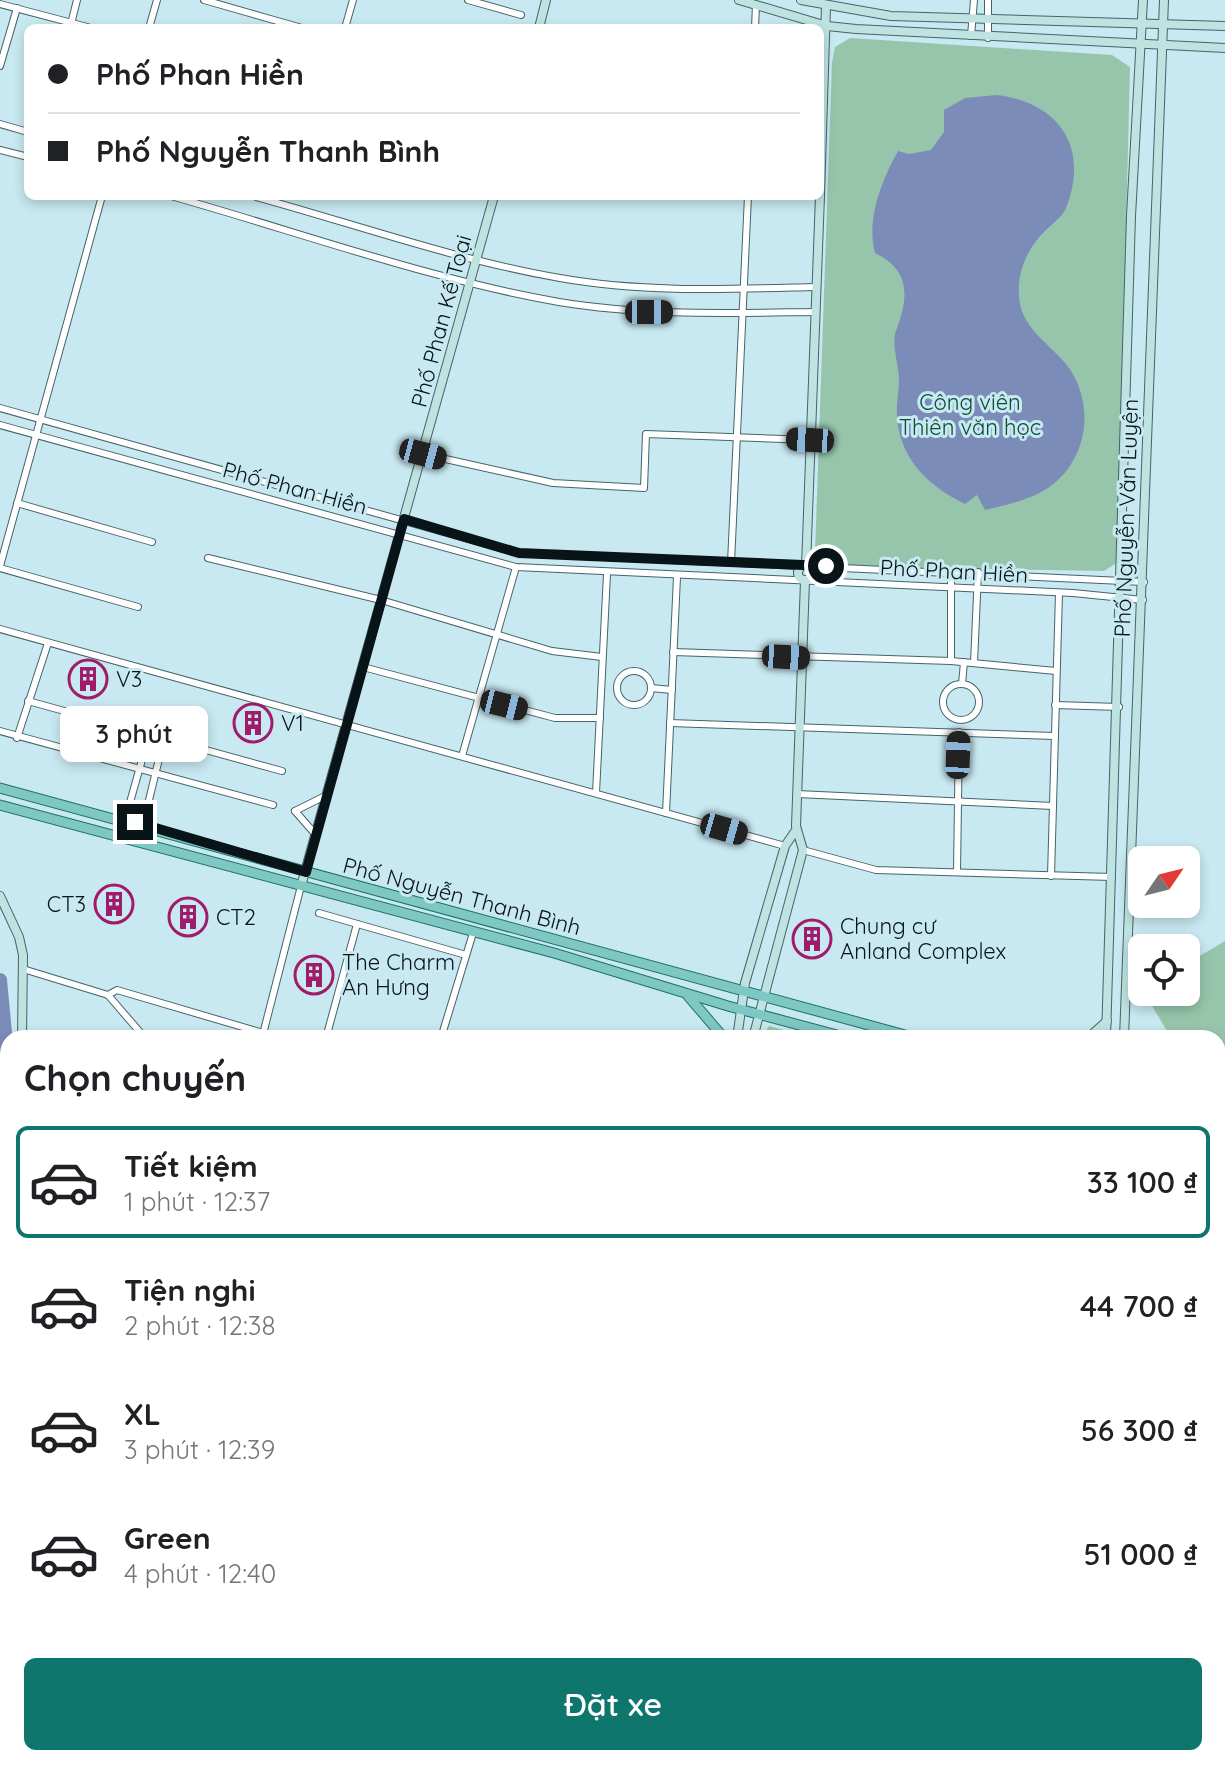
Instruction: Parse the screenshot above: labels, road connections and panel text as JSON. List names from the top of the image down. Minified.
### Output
{"streets":{"main road":["Phố Phan Kế Toại","Phố Nguyễn Văn Luyện","Phố Nguyễn Thanh Bình"],"street":["Phố Phan Hiền"]},"crossings":[["Phố Phan Kế Toại","Phố Phan Hiền"],["Phố Phan Kế Toại","Phố Nguyễn Thanh Bình"],["Phố Phan Hiền","Phố Nguyễn Văn Luyện"]],"parks":["Công viên Thiên văn học"],"places":{"building":["V3","V1","CT3","CT2","Chung cư Anland Complex","The Charm An Hưng"]},"north":"top right","page":{"banner":["Phố Phan Hiền","Phố Nguyễn Thanh Bình"],"bubble":"3 phút","heading":"Chọn chuyến","list":[{"name":"Tiết kiệm","note":"1 phút · 12:37","value":"33 100 ₫"},{"name":"Tiện nghi","note":"2 phút · 12:38","value":"44 700 ₫"},{"name":"XL","note":"3 phút · 12:39","value":"56 300 ₫"},{"name":"Green","note":"4 phút · 12:40","value":"51 000 ₫"}],"buttons":"Đặt xe"}}
